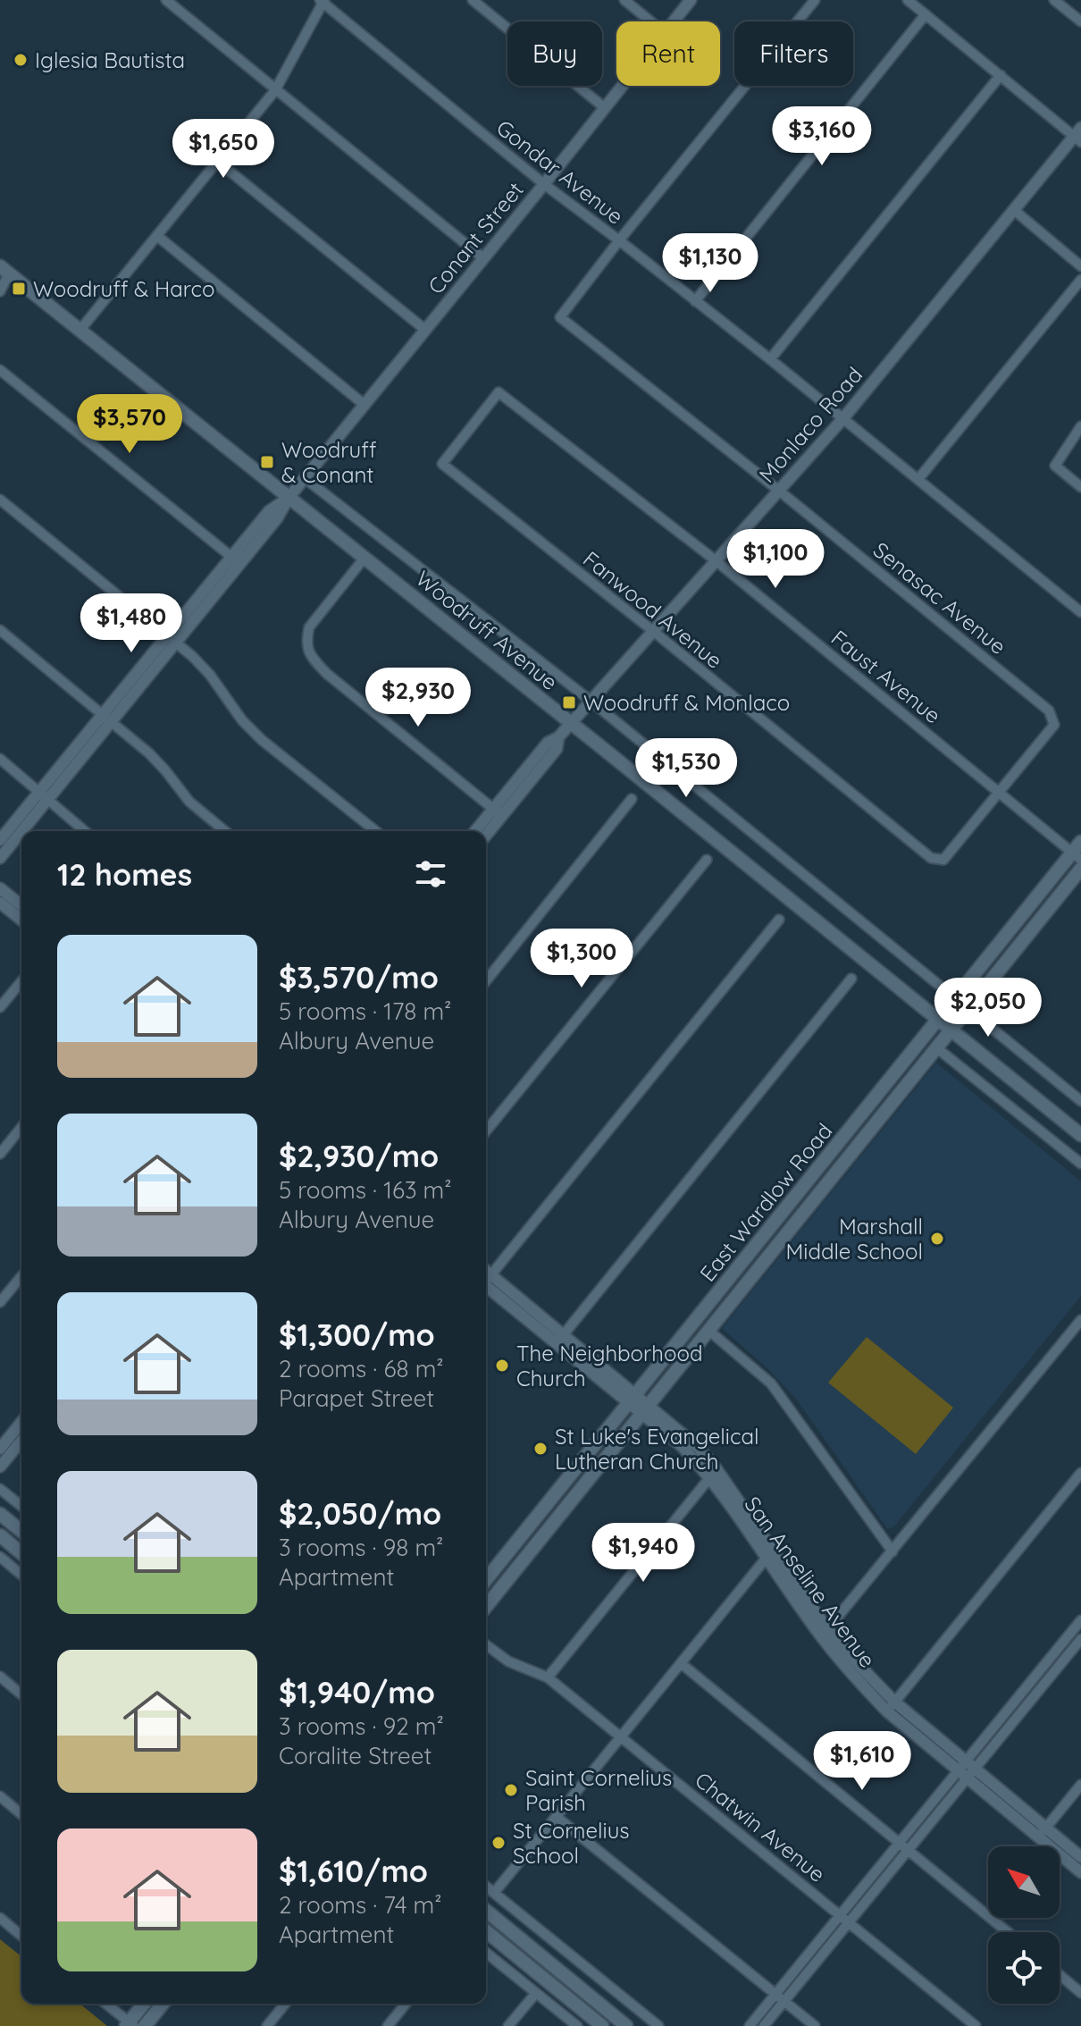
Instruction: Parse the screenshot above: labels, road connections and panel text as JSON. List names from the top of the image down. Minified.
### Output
{"streets":{"main road":["Woodruff Avenue","East Wardlow Road"],"street":["Gondar Avenue","Conant Street","Monlaco Road","Senasac Avenue","Fanwood Avenue","Faust Avenue","San Anseline Avenue","Chatwin Avenue"]},"crossings":[["Gondar Avenue","Conant Street"],["Gondar Avenue","Monlaco Road"],["Gondar Avenue","Senasac Avenue"],["Conant Street","Woodruff Avenue"],["Monlaco Road","Senasac Avenue"],["Monlaco Road","Fanwood Avenue"],["Monlaco Road","Woodruff Avenue"],["Monlaco Road","Faust Avenue"],["Senasac Avenue","Fanwood Avenue"],["Senasac Avenue","Faust Avenue"],["Fanwood Avenue","Faust Avenue"],["Woodruff Avenue","East Wardlow Road"],["Faust Avenue","East Wardlow Road"],["East Wardlow Road","San Anseline Avenue"]],"places":{"other":["Iglesia Bautista","Marshall Middle School","The Neighborhood Church","St Luke's Evangelical Lutheran Church","Saint Cornelius Parish","St Cornelius School"],"transit":["Woodruff & Harco","Woodruff & Conant","Woodruff & Monlaco"]},"north":"top left","page":{"chip":["Buy","Rent","Filters"],"price":["$3,160","$1,650","$1,130","$3,570","$1,100","$1,480","$2,930","$1,530","$1,300","$2,050","$1,940","$1,610"],"heading":"12 homes","list":[{"name":"$3,570/mo","note":"5 rooms · 178 m² · Albury Avenue"},{"name":"$2,930/mo","note":"5 rooms · 163 m² · Albury Avenue"},{"name":"$1,300/mo","note":"2 rooms · 68 m² · Parapet Street"},{"name":"$2,050/mo","note":"3 rooms · 98 m² · Apartment"},{"name":"$1,940/mo","note":"3 rooms · 92 m² · Coralite Street"},{"name":"$1,610/mo","note":"2 rooms · 74 m² · Apartment"}]}}
